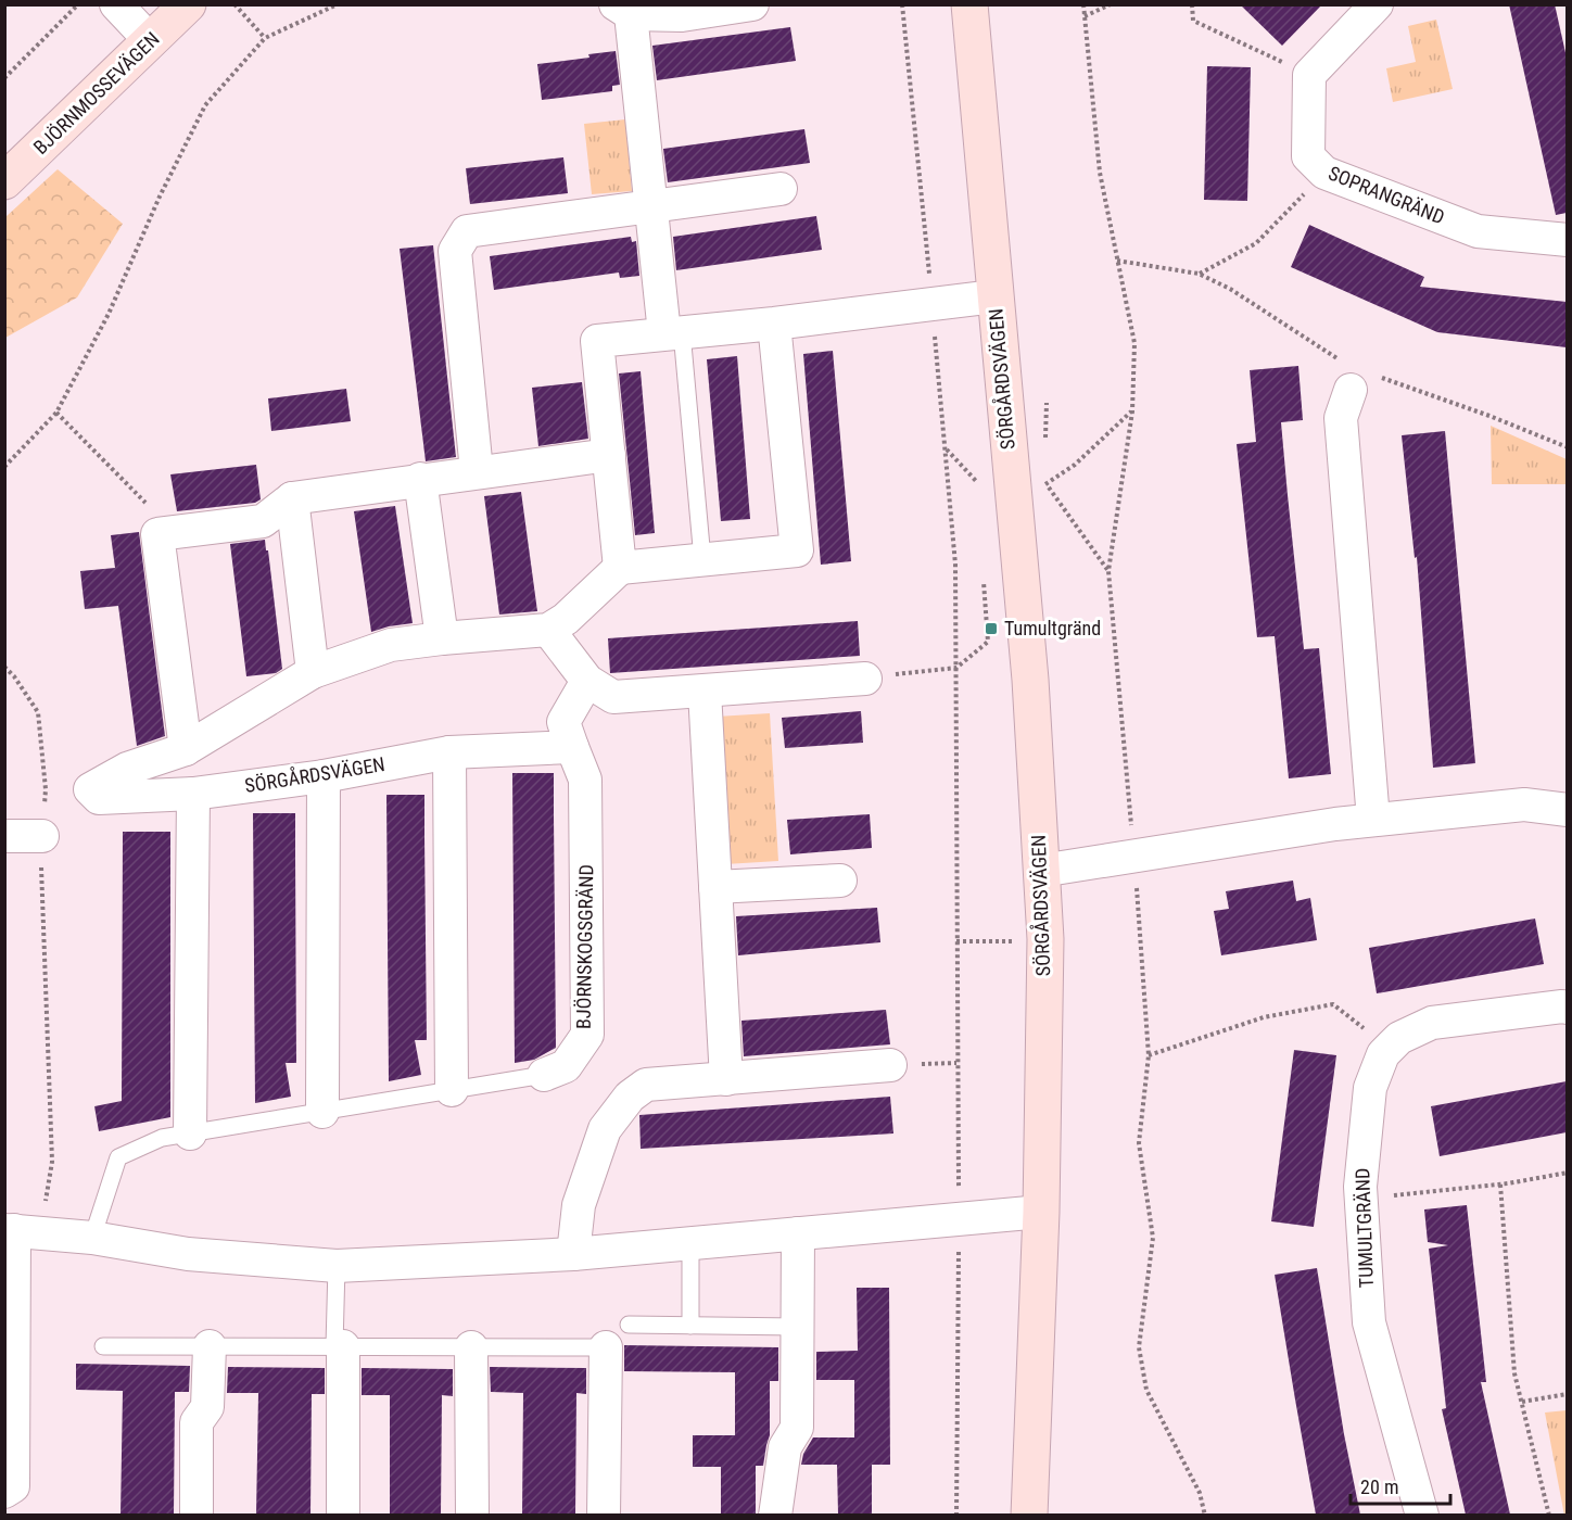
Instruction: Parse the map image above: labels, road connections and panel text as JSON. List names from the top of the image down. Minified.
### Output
{"streets":{"street":["BJÖRNMOSSEVÄGEN","SOPRANGRÄND","SÖRGÅRDSVÄGEN","BJÖRNSKOGSGRÄND","TUMULTGRÄND"]},"crossings":[["SÖRGÅRDSVÄGEN","BJÖRNSKOGSGRÄND"]],"places":{"transit":["Tumultgränd"]},"scale_bar":"20 m"}
